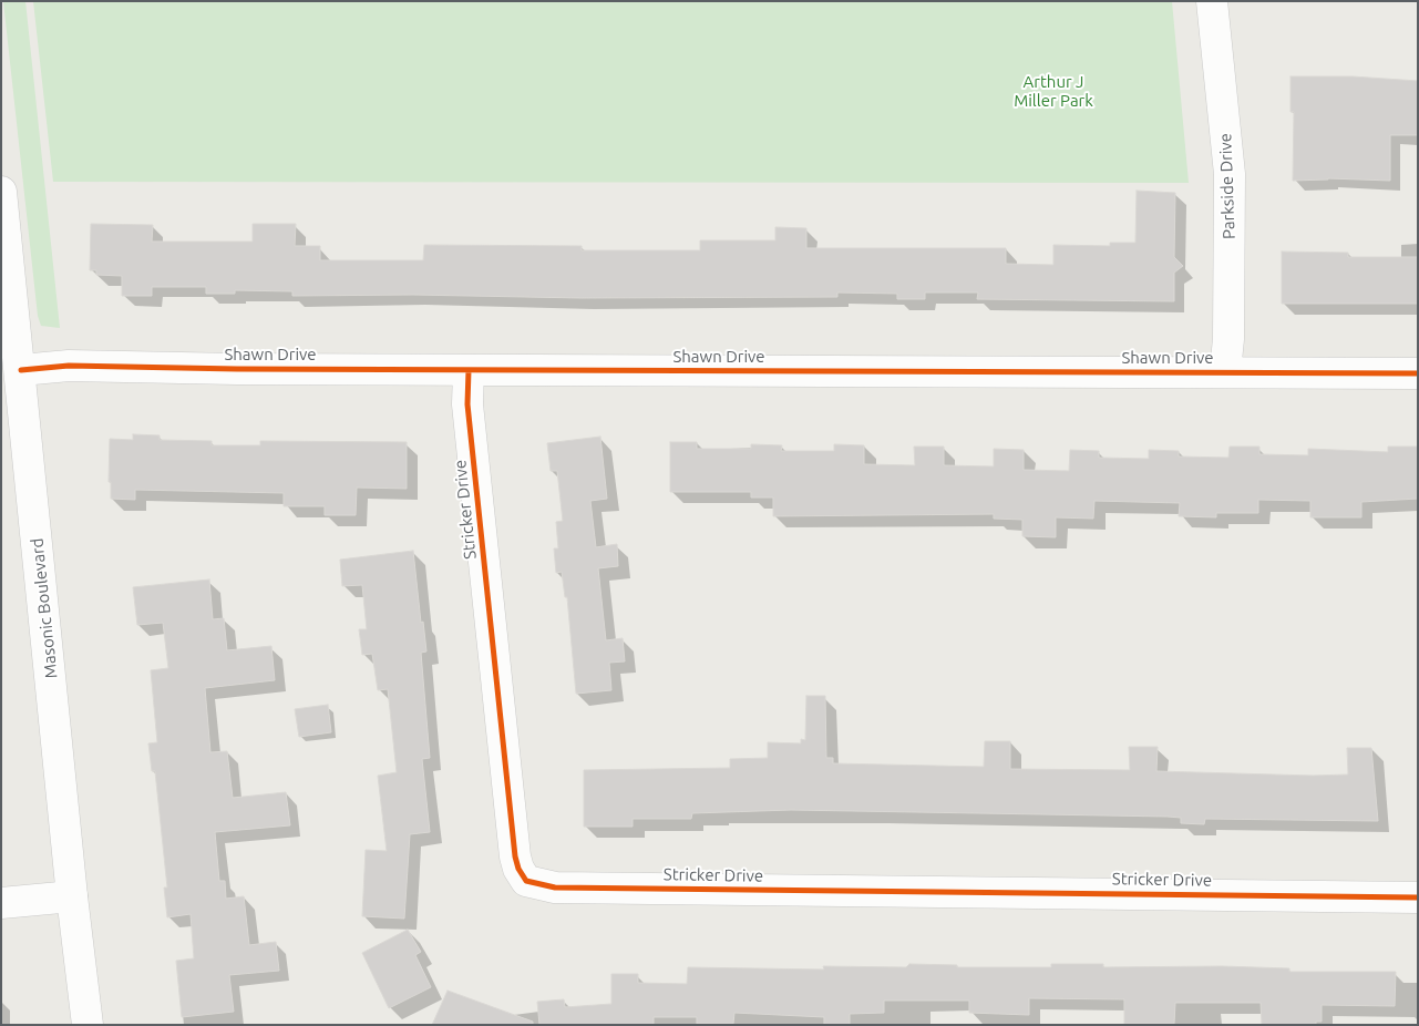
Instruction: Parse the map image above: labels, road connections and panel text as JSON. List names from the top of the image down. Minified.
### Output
{"streets":{"street":["Parkside Drive","Shawn Drive","Stricker Drive","Masonic Boulevard"]},"crossings":[["Parkside Drive","Shawn Drive"],["Shawn Drive","Stricker Drive"],["Shawn Drive","Masonic Boulevard"]],"parks":["Arthur J Miller Park"]}
